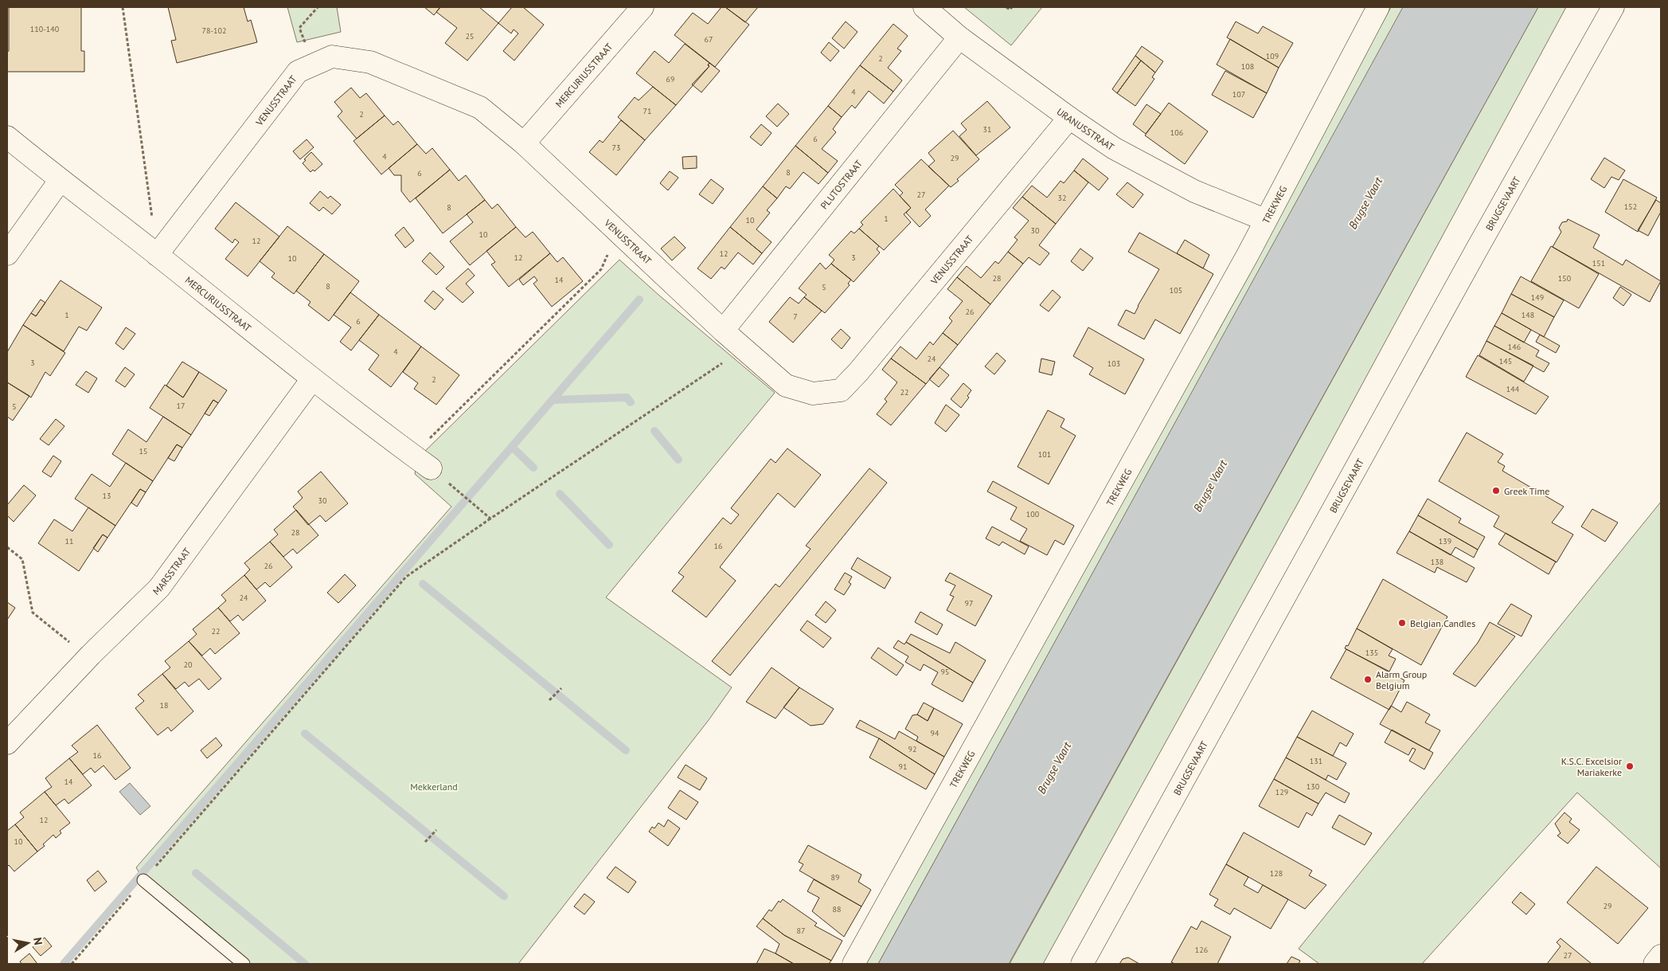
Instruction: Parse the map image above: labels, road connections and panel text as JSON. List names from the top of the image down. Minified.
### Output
{"streets":{"street":["MERCURIUSSTRAAT","VENUSSTRAAT","URANUSSTRAAT","PLUTOSTRAAT","BRUGSEVAART","TREKWEG","MARSSTRAAT"]},"crossings":[["MERCURIUSSTRAAT","VENUSSTRAAT"],["MERCURIUSSTRAAT","MARSSTRAAT"],["VENUSSTRAAT","URANUSSTRAAT"],["VENUSSTRAAT","PLUTOSTRAAT"],["URANUSSTRAAT","PLUTOSTRAAT"],["URANUSSTRAAT","TREKWEG"]],"water":["Brugse Vaart"],"parks":["Mekkerland"],"places":["Greek Time","Belgian Candles","Alarm Group Belgium","K.S.C. Excelsior Mariakerke"],"house_numbers":["110-140","78-102","25","67","109","2","108","69","4","107","71","2","31","106","6","73","4","29","8","6","27","32","152","8","1","10","30","10","12","12","12","3","10","151","28","150","14","8","5","105","149","26","1","148","7","6","146","4","24","145","3","103","2","144","22","17","5","15","101","13","30","100","28","11","139","16","138","26","24","97","22","135","20","95","18","94","92","16","131","91","14","130","129","12","10","128","89","29","88","87","126","27"],"north":"right"}
